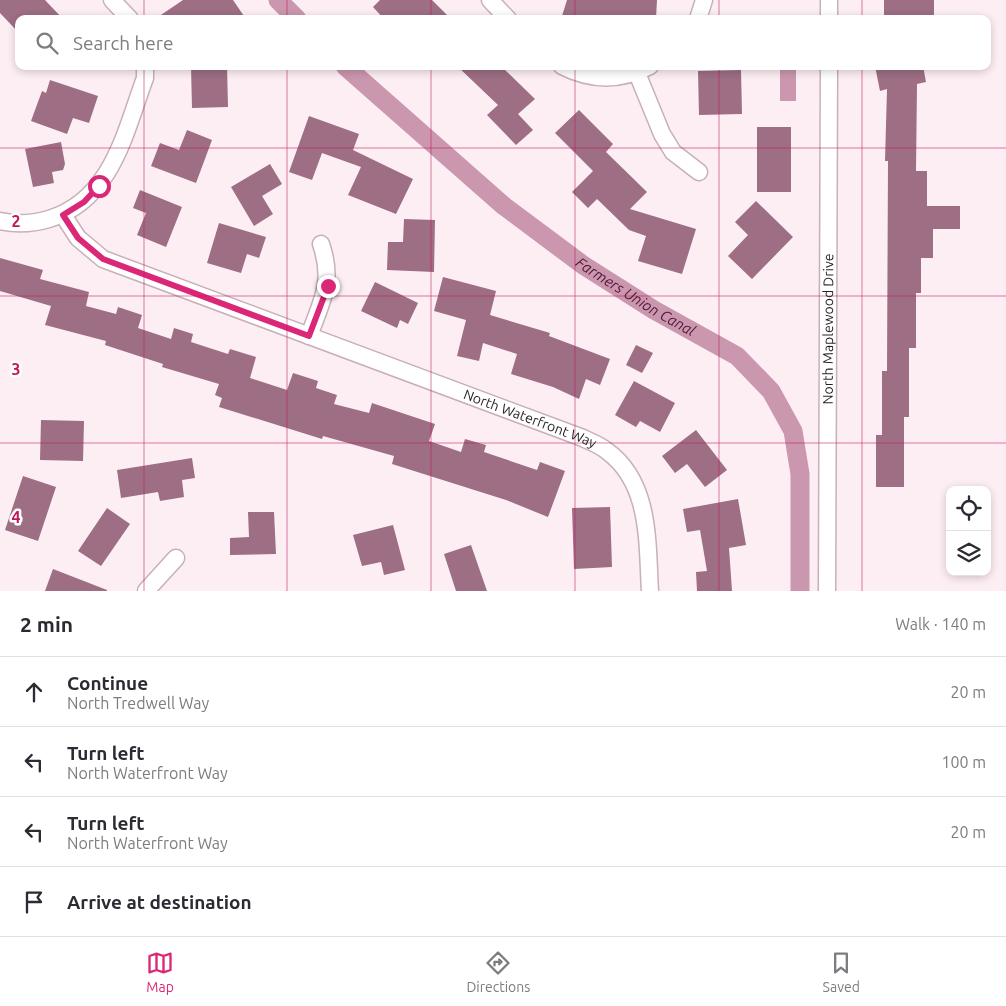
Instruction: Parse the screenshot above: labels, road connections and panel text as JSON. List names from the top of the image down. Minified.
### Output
{"streets":{"street":["North Maplewood Drive","North Waterfront Way"]},"water":["Farmers Union Canal"],"page":{"search":"Search here","heading":["2 min","Walk · 140 m"],"list":[["Continue","North Tredwell Way","20 m"],["Turn left","North Waterfront Way","100 m"],["Turn left","North Waterfront Way","20 m"],"Arrive at destination"],"nav":["Map","Directions","Saved"]},"grid":{"rows":["2","3","4"]}}
